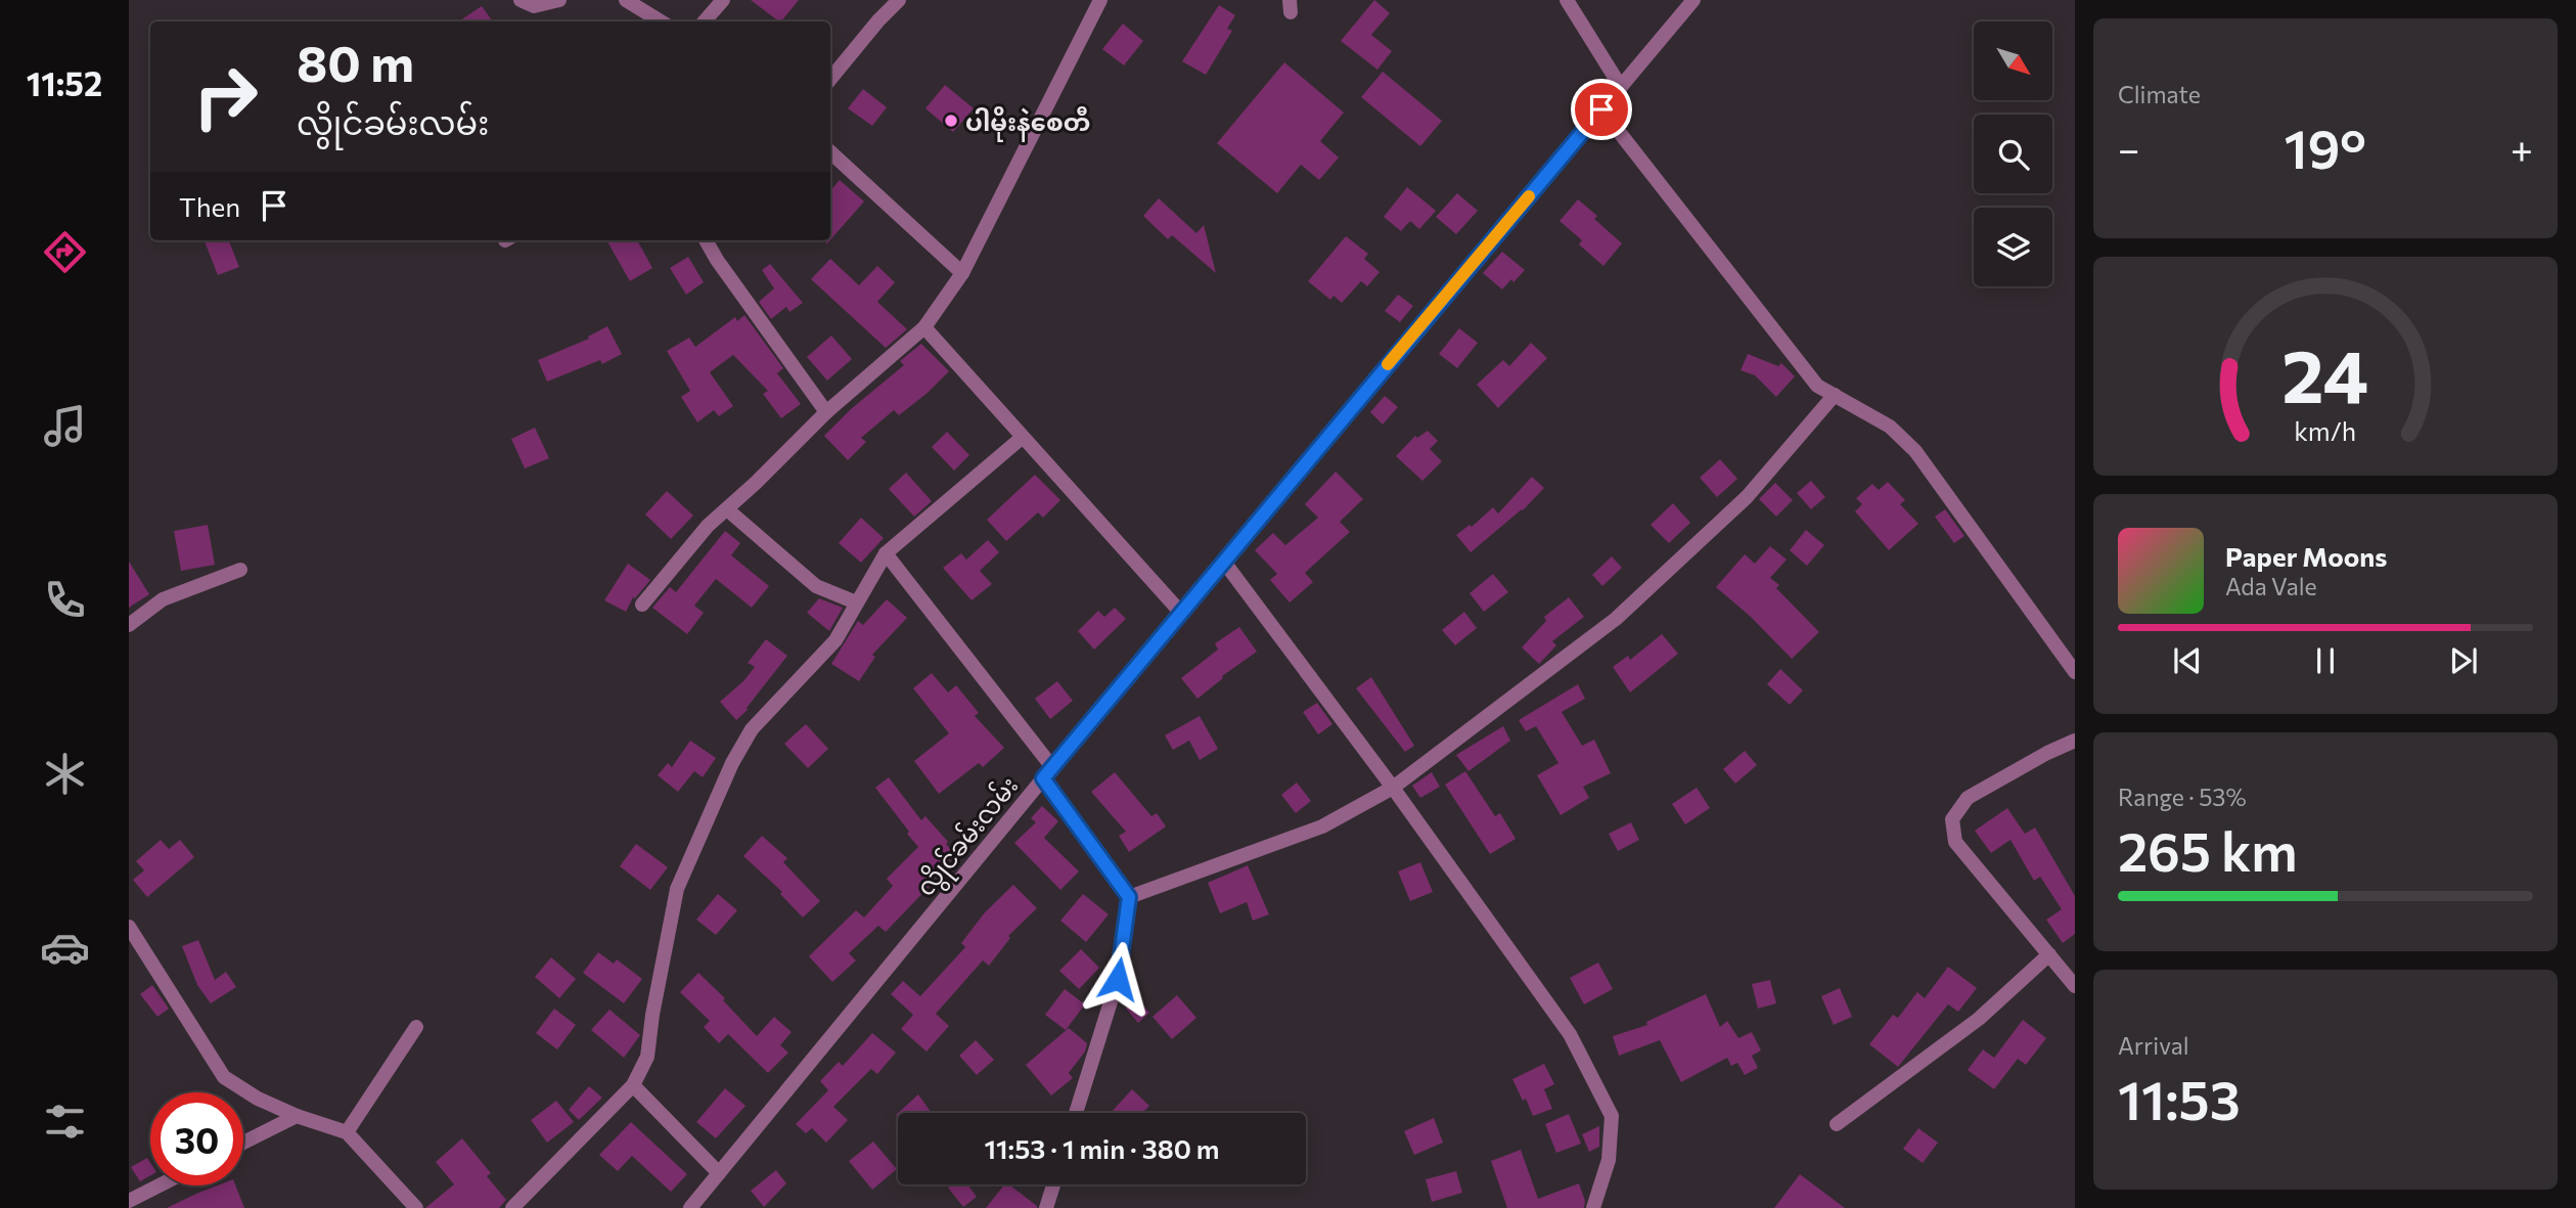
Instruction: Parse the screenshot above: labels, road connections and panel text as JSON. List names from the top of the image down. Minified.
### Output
{"streets":{"street":["လွိုင်ခမ်းလမ်း"]},"places":["ပါမိုးနဲစေတီ"],"north":"bottom right","page":{"tabs":"11:52","tile":["Climate",["Range · 53%","265 km"],["Arrival","11:53"]],"turn":["80 m","လွိုင်ခမ်းလမ်း"],"heat":["−","19°","+"],"then":"Then","song":["Paper Moons","Ada Vale"],"limit":"30","trip":"11:53 · 1 min · 380 m","gauge":["24","km/h"]}}
